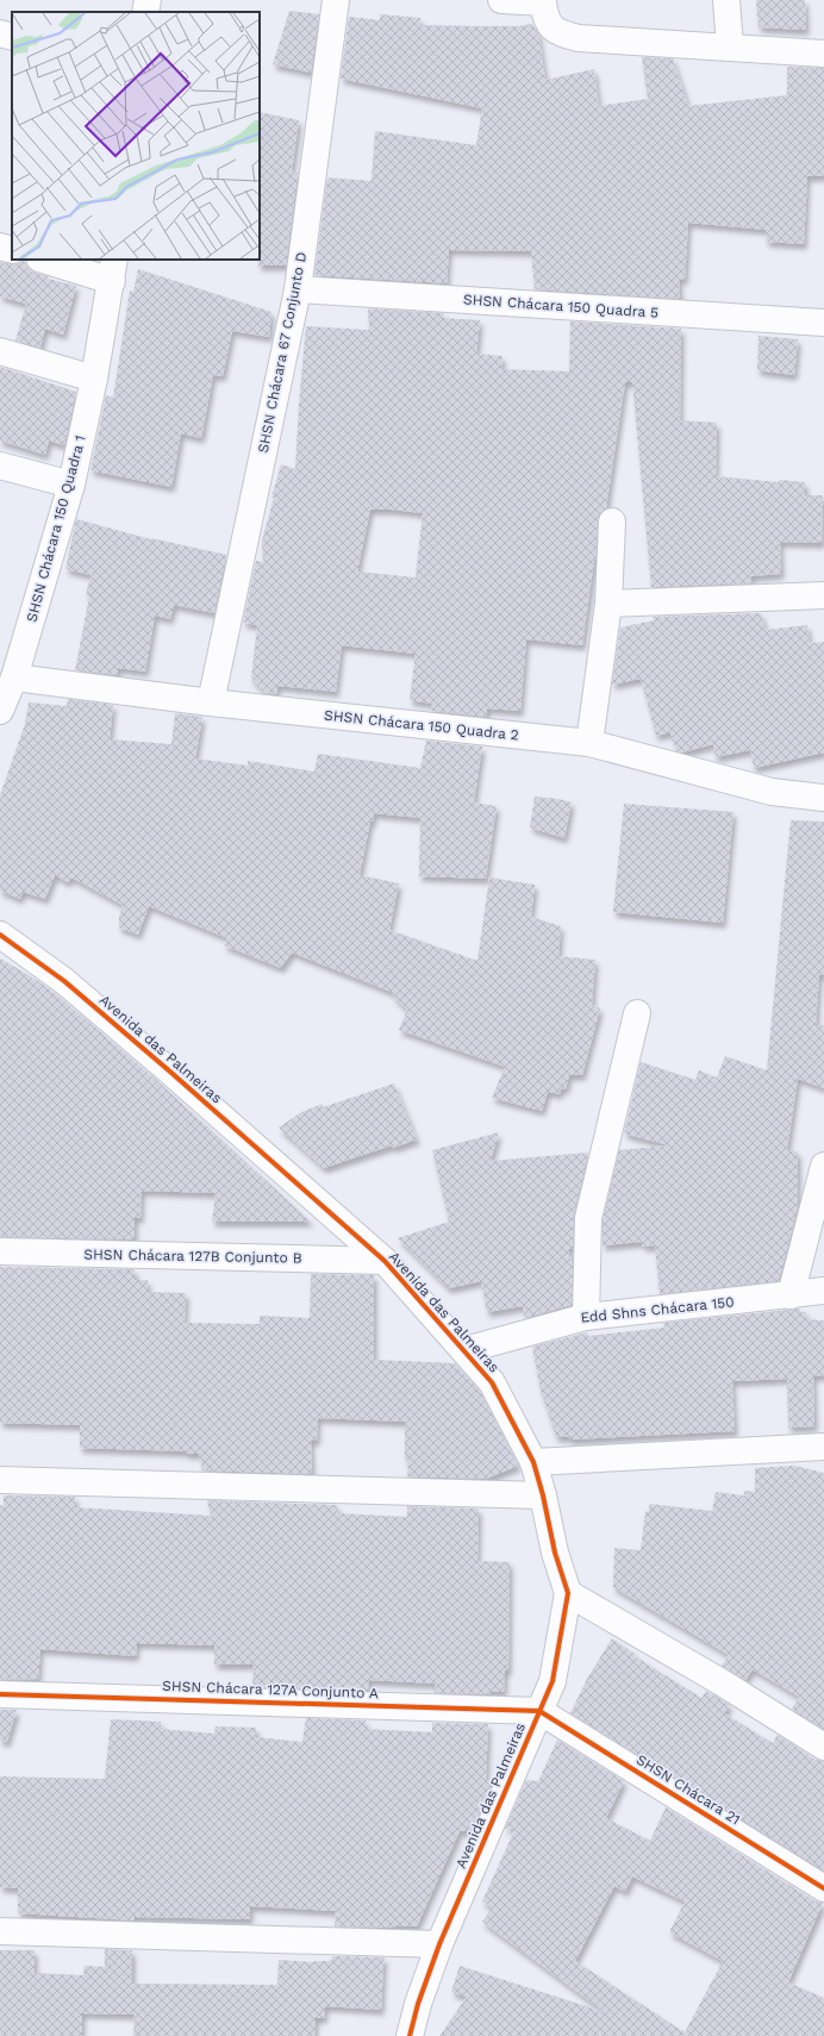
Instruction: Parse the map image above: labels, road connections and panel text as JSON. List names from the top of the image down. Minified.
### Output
{"streets":{"street":["SHSN Chácara 150 Quadra 5","SHSN Chácara 67 Conjunto D","SHSN Chácara 150 Quadra 1","SHSN Chácara 150 Quadra 2","Avenida das Palmeiras","SHSN Chácara 127B Conjunto B","Edd Shns Chácara 150","SHSN Chácara 127A Conjunto A","SHSN Chácara 21"]},"crossings":[["SHSN Chácara 150 Quadra 5","SHSN Chácara 67 Conjunto D"],["SHSN Chácara 67 Conjunto D","SHSN Chácara 150 Quadra 2"],["SHSN Chácara 150 Quadra 1","SHSN Chácara 150 Quadra 2"],["Avenida das Palmeiras","SHSN Chácara 127B Conjunto B"],["Avenida das Palmeiras","Edd Shns Chácara 150"],["Avenida das Palmeiras","SHSN Chácara 127A Conjunto A"],["Avenida das Palmeiras","SHSN Chácara 21"],["SHSN Chácara 127A Conjunto A","SHSN Chácara 21"]]}
